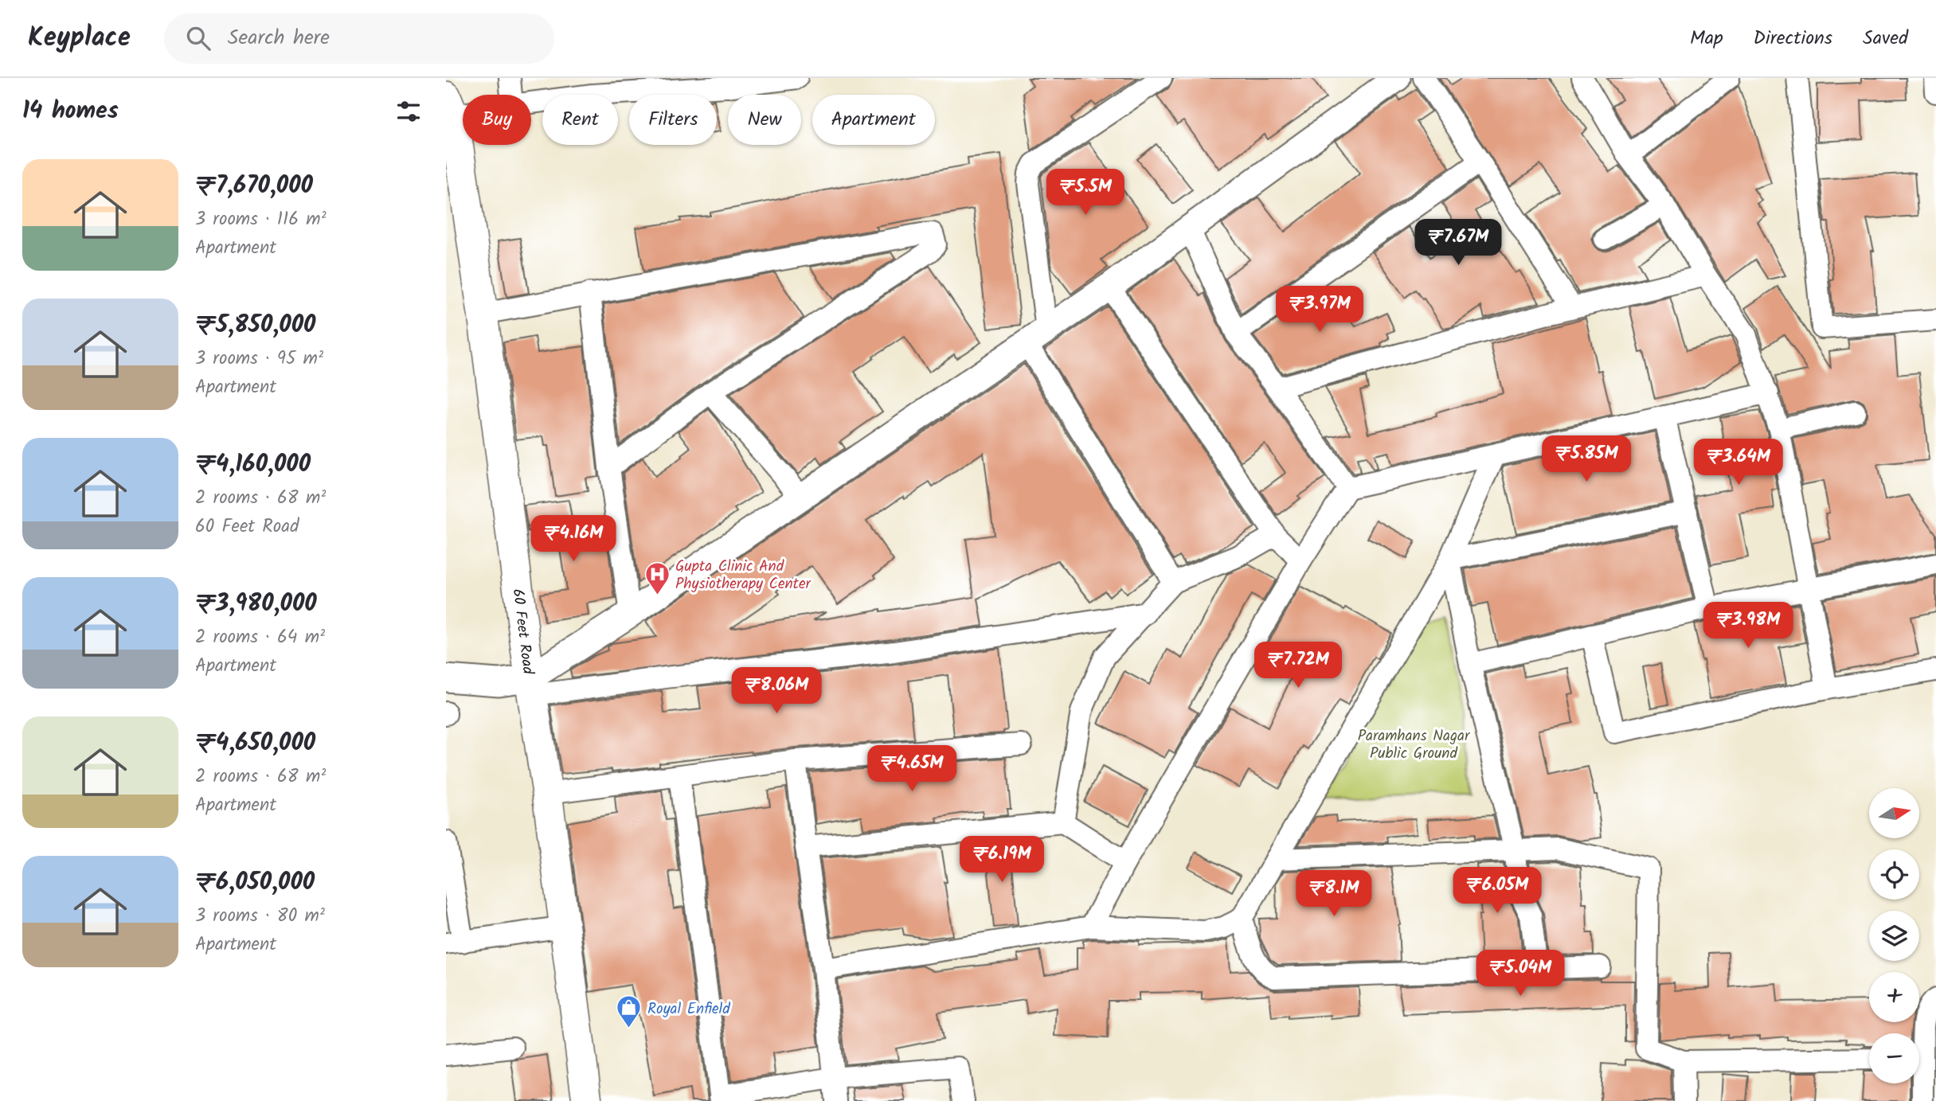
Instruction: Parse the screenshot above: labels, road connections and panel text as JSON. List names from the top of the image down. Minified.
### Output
{"streets":{"main road":["60 Feet Road"]},"parks":["Paramhans Nagar Public Ground"],"places":{"hospital":["Gupta Clinic And Physiotherapy Center"],"shop":["Royal Enfield"]},"north":"right","page":{"header":"Keyplace","search":"Search here","nav":["Map","Directions","Saved"],"heading":"14 homes","chip":["Buy","Rent","Filters","New","Apartment"],"list":[{"name":"₹7,670,000","note":"3 rooms · 116 m² · Apartment"},{"name":"₹5,850,000","note":"3 rooms · 95 m² · Apartment"},{"name":"₹4,160,000","note":"2 rooms · 68 m² · 60 Feet Road"},{"name":"₹3,980,000","note":"2 rooms · 64 m² · Apartment"},{"name":"₹4,650,000","note":"2 rooms · 68 m² · Apartment"},{"name":"₹6,050,000","note":"3 rooms · 80 m² · Apartment"}],"price":["₹5.5M","₹7.67M","₹3.97M","₹5.85M","₹3.64M","₹4.16M","₹3.98M","₹7.72M","₹8.06M","₹4.65M","₹6.19M","₹6.05M","₹8.1M","₹5.04M"],"map_buttons":["+","−"]}}
